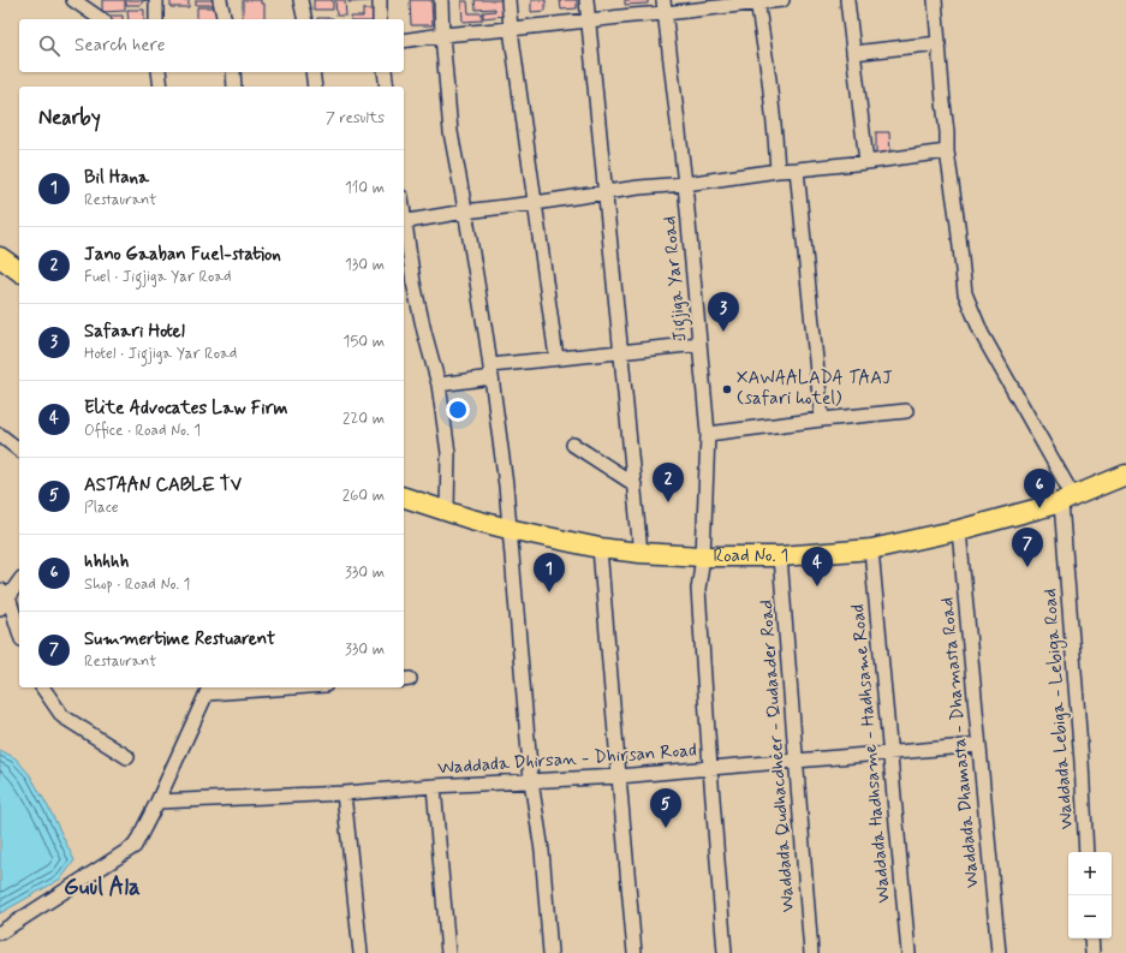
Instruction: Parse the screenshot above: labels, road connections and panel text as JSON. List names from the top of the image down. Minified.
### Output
{"streets":{"highway":["Road No. 1"],"street":["Jigjiga Yar Road","Waddada Lebiga - Lebiga Road","Waddada Dhamasta - Dhamasta Road","Waddada Hadhsame - Hadhsame Road","Waddada Qudhacdheer - Qudaader Road","Waddada Dhirsan - Dhirsan Road"]},"crossings":[["Jigjiga Yar Road","Road No. 1"],["Jigjiga Yar Road","Waddada Dhirsan - Dhirsan Road"],["Road No. 1","Waddada Lebiga - Lebiga Road"],["Road No. 1","Waddada Dhamasta - Dhamasta Road"],["Road No. 1","Waddada Hadhsame - Hadhsame Road"],["Road No. 1","Waddada Qudhacdheer - Qudaader Road"],["Waddada Dhamasta - Dhamasta Road","Waddada Dhirsan - Dhirsan Road"],["Waddada Hadhsame - Hadhsame Road","Waddada Dhirsan - Dhirsan Road"],["Waddada Qudhacdheer - Qudaader Road","Waddada Dhirsan - Dhirsan Road"]],"districts":["Guul Ala"],"places":["XAWAALADA TAAJ (safari hotel)"],"page":{"search":"Search here","heading":["Nearby","7 results"],"list":[{"mark":"1","name":"Bil Hana","note":"Restaurant","value":"110 m"},{"mark":"2","name":"Jano Gaaban Fuel-station","note":"Fuel · Jigjiga Yar Road","value":"130 m"},{"mark":"3","name":"Safaari Hotel","note":"Hotel · Jigjiga Yar Road","value":"150 m"},{"mark":"4","name":"Elite Advocates Law Firm","note":"Office · Road No. 1","value":"220 m"},{"mark":"5","name":"ASTAAN CABLE TV","note":"Place","value":"260 m"},{"mark":"6","name":"hhhhh","note":"Shop · Road No. 1","value":"330 m"},{"mark":"7","name":"Summertime Restuarent","note":"Restaurant","value":"330 m"}],"pins":["3","2","6","7","4","1","5"],"map_buttons":["+","−"]}}
